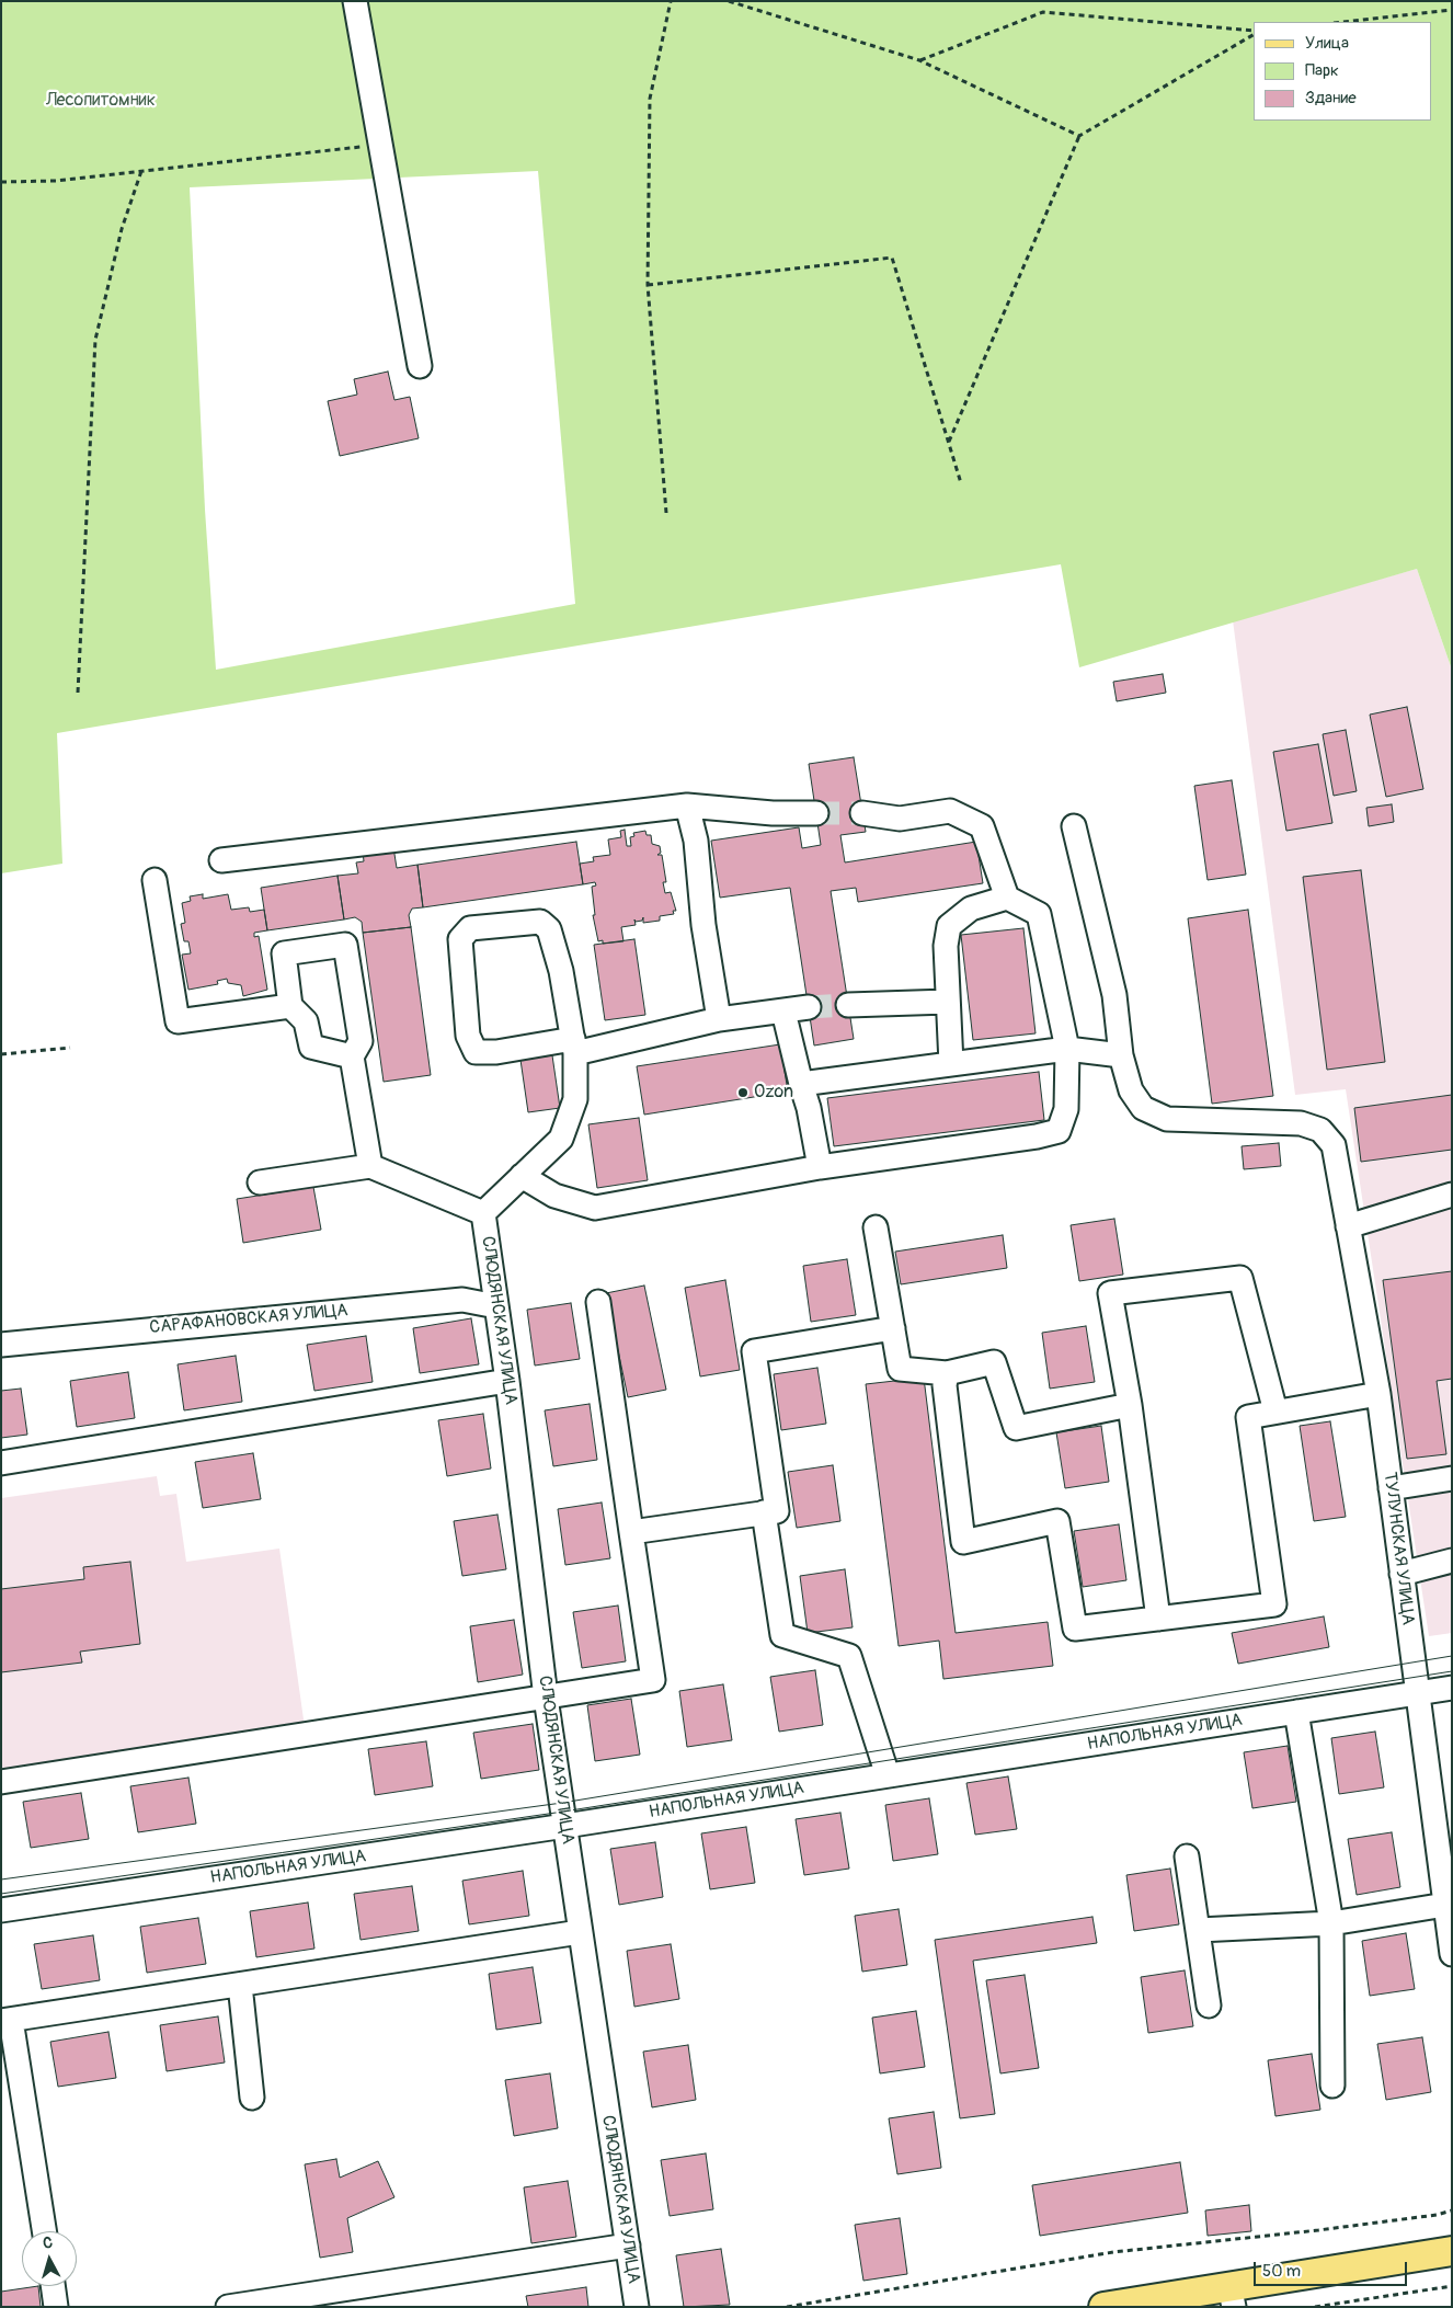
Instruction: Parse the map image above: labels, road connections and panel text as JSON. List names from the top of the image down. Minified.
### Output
{"streets":{"street":["САРАФАНОВСКАЯ УЛИЦА","СЛЮДЯНСКАЯ УЛИЦА","ТУЛУНСКАЯ УЛИЦА","НАПОЛЬНАЯ УЛИЦА"]},"crossings":[["САРАФАНОВСКАЯ УЛИЦА","СЛЮДЯНСКАЯ УЛИЦА"],["СЛЮДЯНСКАЯ УЛИЦА","НАПОЛЬНАЯ УЛИЦА"],["ТУЛУНСКАЯ УЛИЦА","НАПОЛЬНАЯ УЛИЦА"]],"parks":["Лесопитомник"],"places":["Ozon"],"legend":["Улица","Парк","Здание"],"scale_bar":"50 m","north":"top"}
